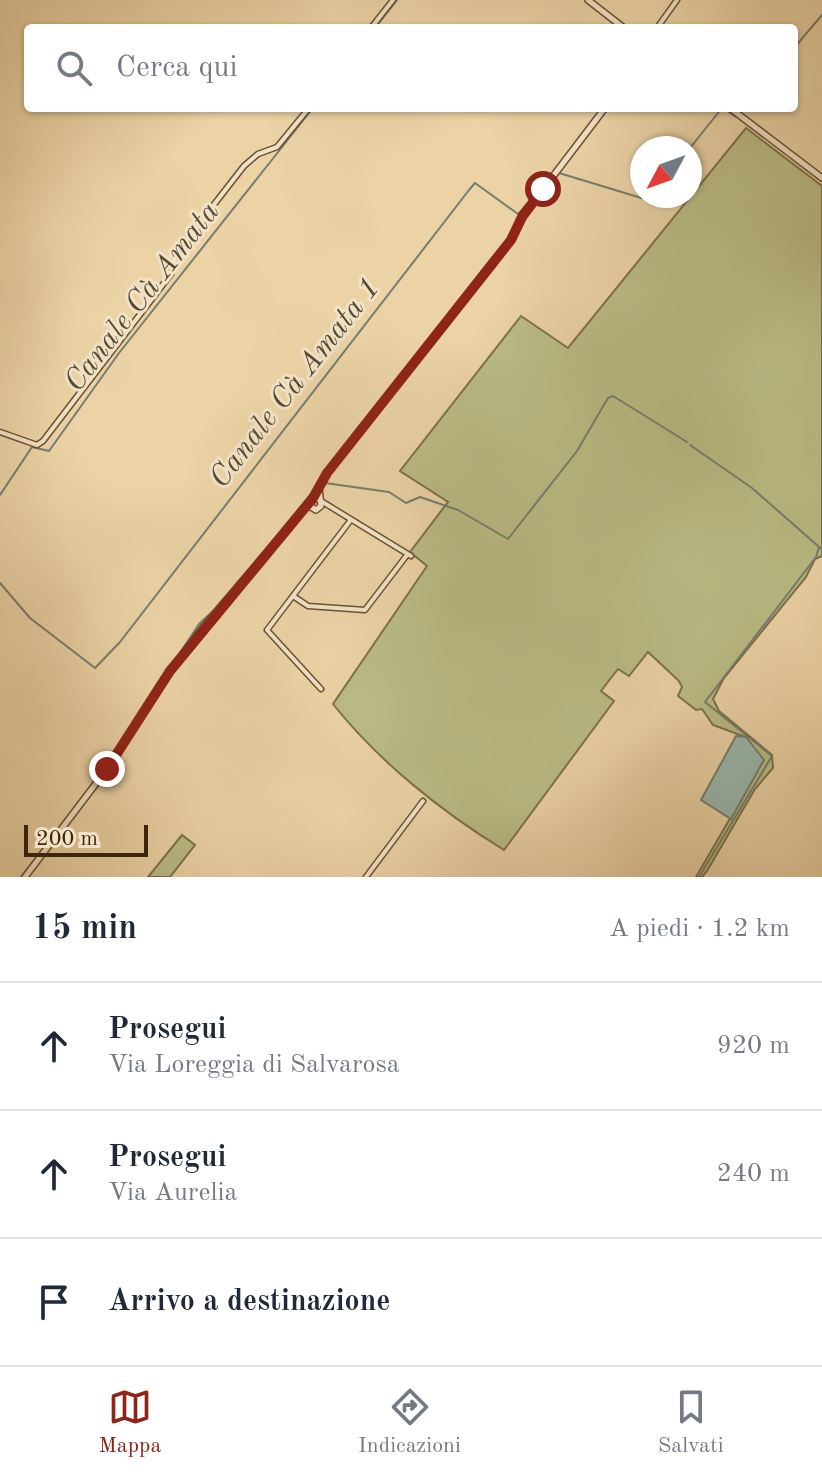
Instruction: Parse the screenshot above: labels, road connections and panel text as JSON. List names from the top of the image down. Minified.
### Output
{"water":["Canale Cà Amata","Canale Cà Amata 1"],"scale_bar":"200 m","north":"bottom left","page":{"search":"Cerca qui","scale":"200 m","heading":["15 min","A piedi · 1.2 km"],"list":[["Prosegui","Via Loreggia di Salvarosa","920 m"],["Prosegui","Via Aurelia","240 m"],"Arrivo a destinazione"],"nav":["Mappa","Indicazioni","Salvati"]}}
